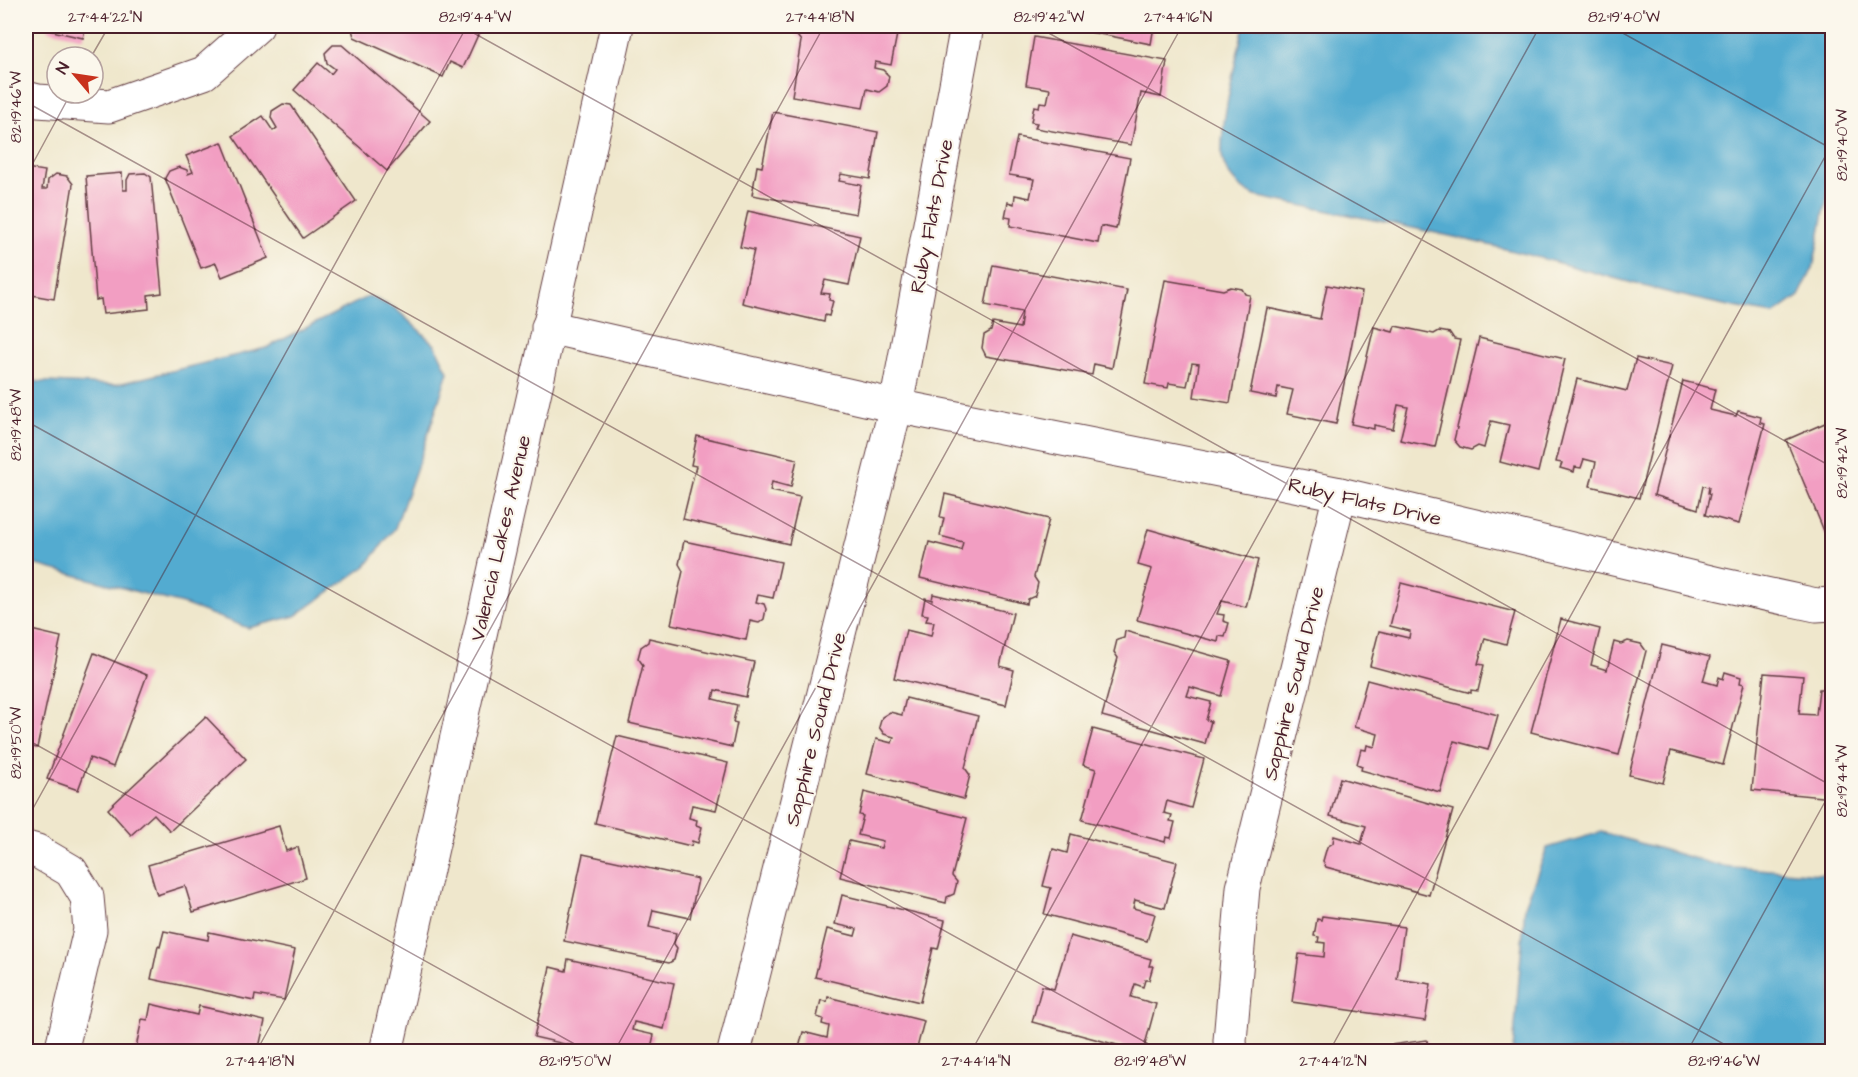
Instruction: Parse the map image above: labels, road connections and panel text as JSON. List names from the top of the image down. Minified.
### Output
{"streets":{"street":["Ruby Flats Drive","Valencia Lakes Avenue","Sapphire Sound Drive"]},"crossings":[["Ruby Flats Drive","Valencia Lakes Avenue"],["Ruby Flats Drive","Sapphire Sound Drive"]],"north":"top left","coordinates":["27°44'22\"N","82°19'44\"W","27°44'18\"N","82°19'42\"W","27°44'16\"N","82°19'40\"W","82°19'46\"W","82°19'48\"W","82°19'50\"W","27°44'14\"N","27°44'12\"N"]}
